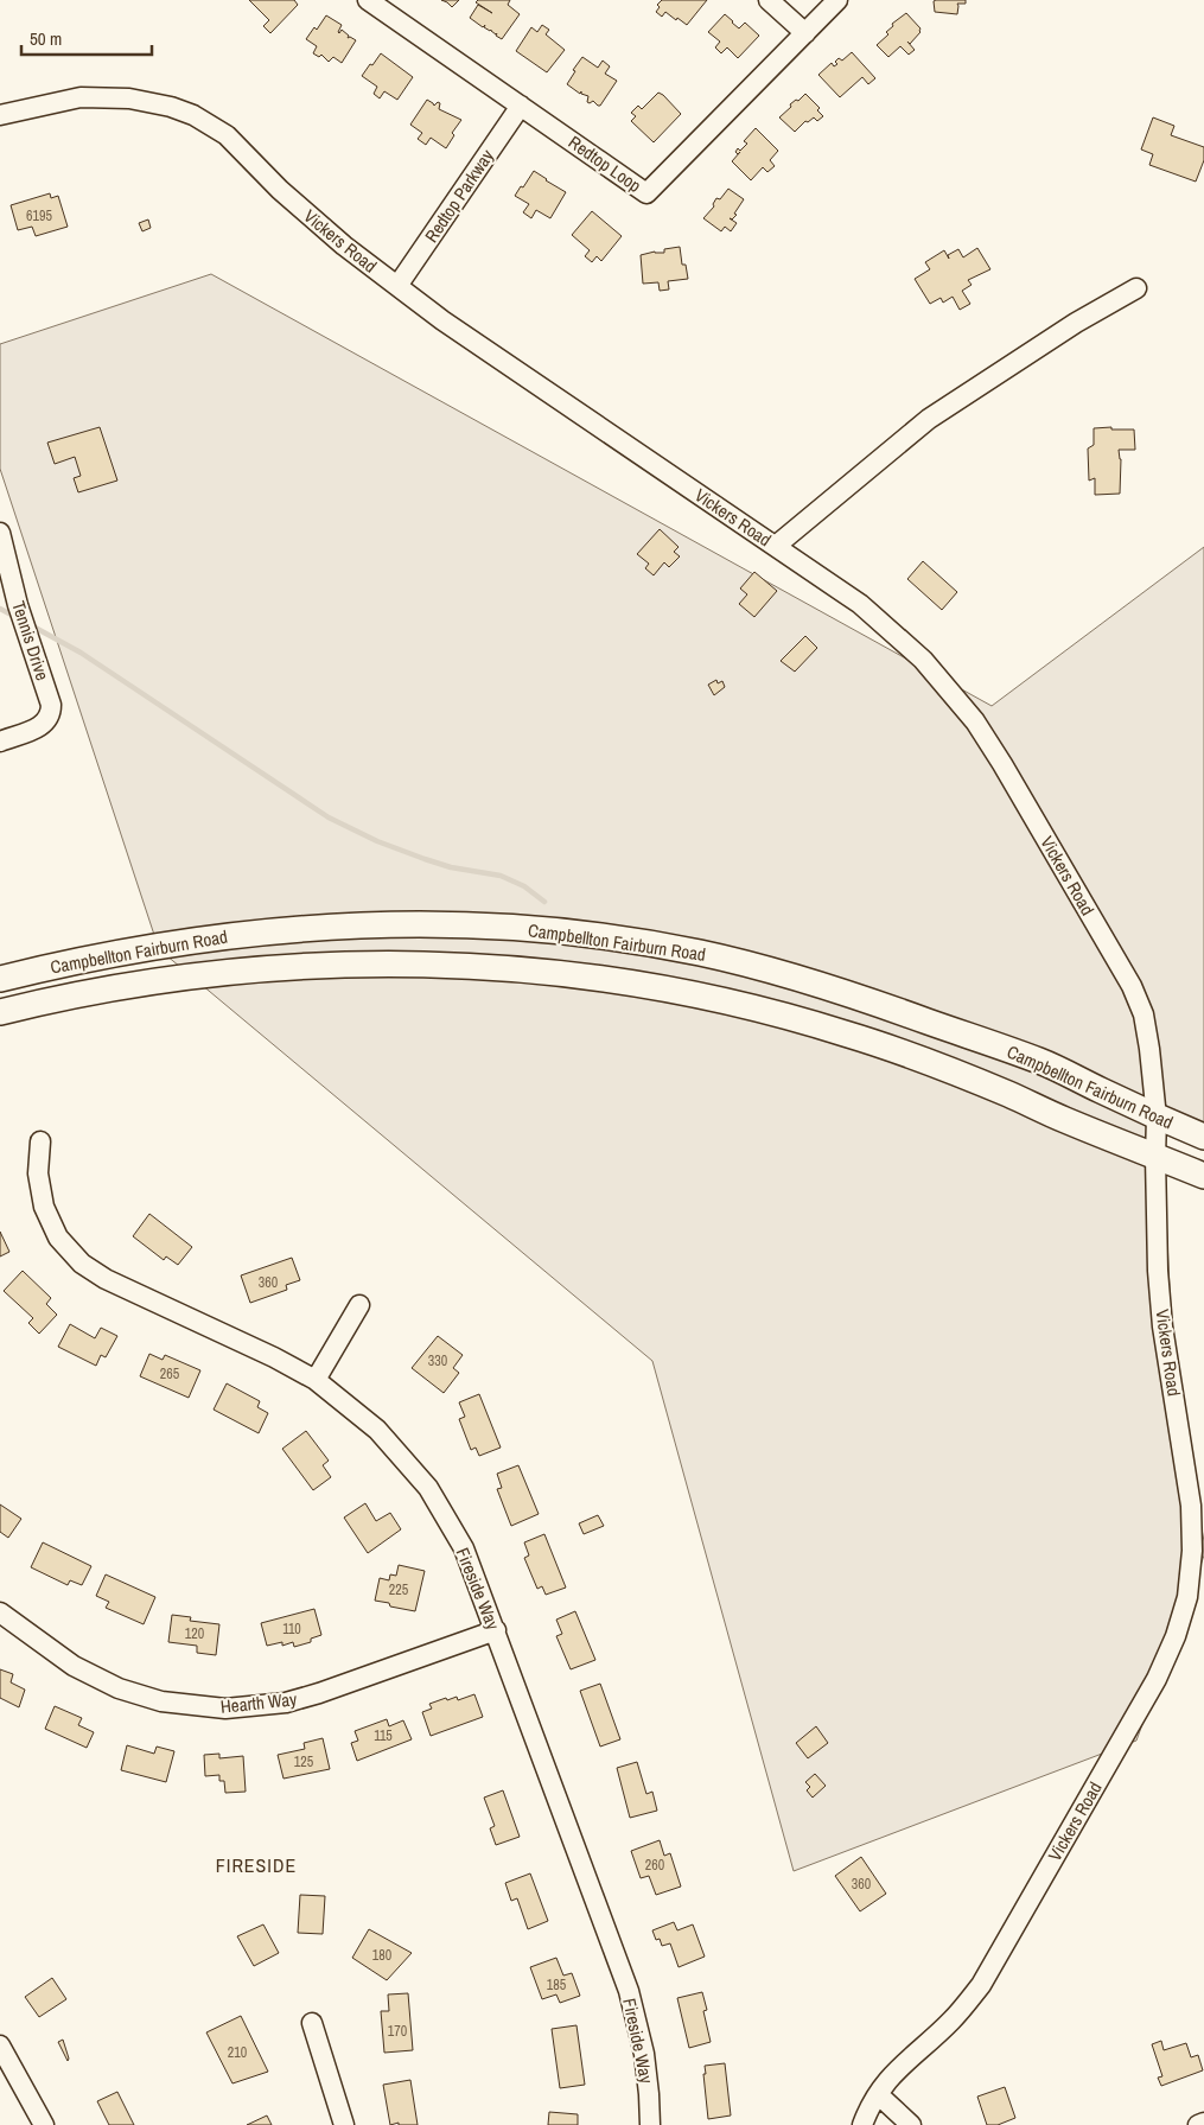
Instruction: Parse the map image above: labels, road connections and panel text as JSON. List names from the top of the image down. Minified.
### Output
{"streets":{"main road":["Campbellton Fairburn Road"],"street":["Redtop Loop","Redtop Parkway","Vickers Road","Tennis Drive","Fireside Way","Hearth Way"]},"crossings":[["Redtop Loop","Redtop Parkway"],["Redtop Parkway","Vickers Road"],["Vickers Road","Campbellton Fairburn Road"],["Fireside Way","Hearth Way"]],"districts":["FIRESIDE"],"house_numbers":["6195","360","330","265","225","110","120","115","125","260","360","180","185","170","210"],"scale_bar":"50 m"}
